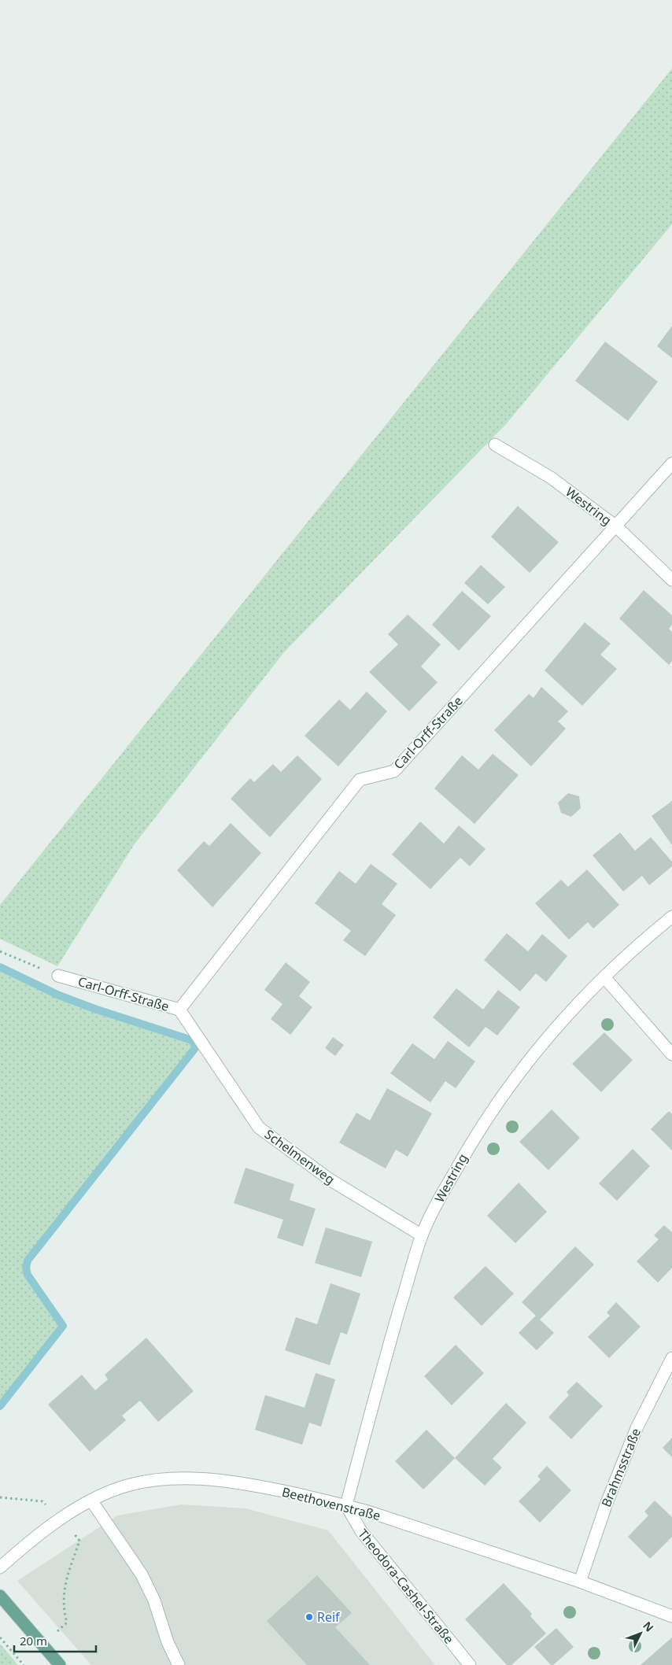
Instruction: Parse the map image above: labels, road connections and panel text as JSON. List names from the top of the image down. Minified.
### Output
{"streets":{"street":["Westring","Carl-Orff-Straße","Schelmenweg","Brahmsstraße","Beethovenstraße","Theodora-Cashel-Straße"]},"crossings":[["Westring","Carl-Orff-Straße"],["Westring","Schelmenweg"],["Westring","Beethovenstraße"],["Westring","Theodora-Cashel-Straße"],["Carl-Orff-Straße","Schelmenweg"],["Brahmsstraße","Beethovenstraße"],["Beethovenstraße","Theodora-Cashel-Straße"]],"places":["Reif"],"scale_bar":"20 m","north":"top right"}
